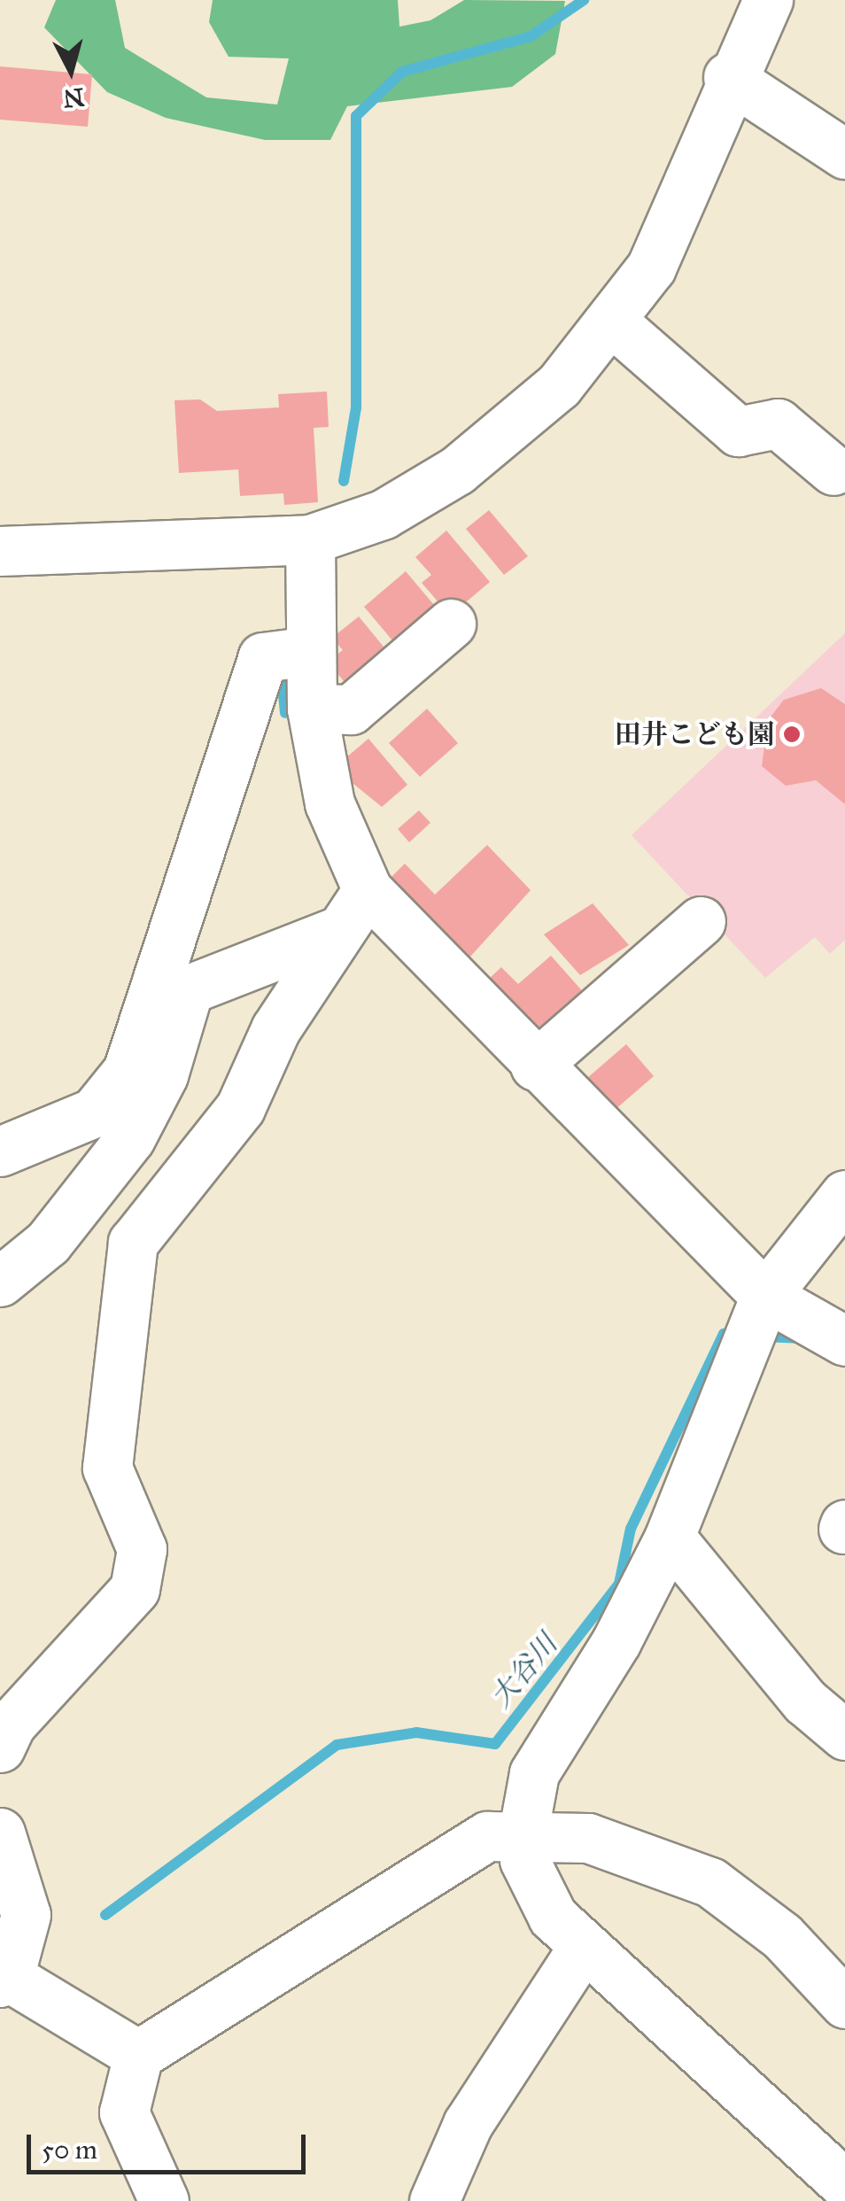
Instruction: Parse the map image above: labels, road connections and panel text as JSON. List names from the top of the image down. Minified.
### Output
{"water":["大谷川"],"places":["田井こども園"],"scale_bar":"50 m","north":"bottom"}
